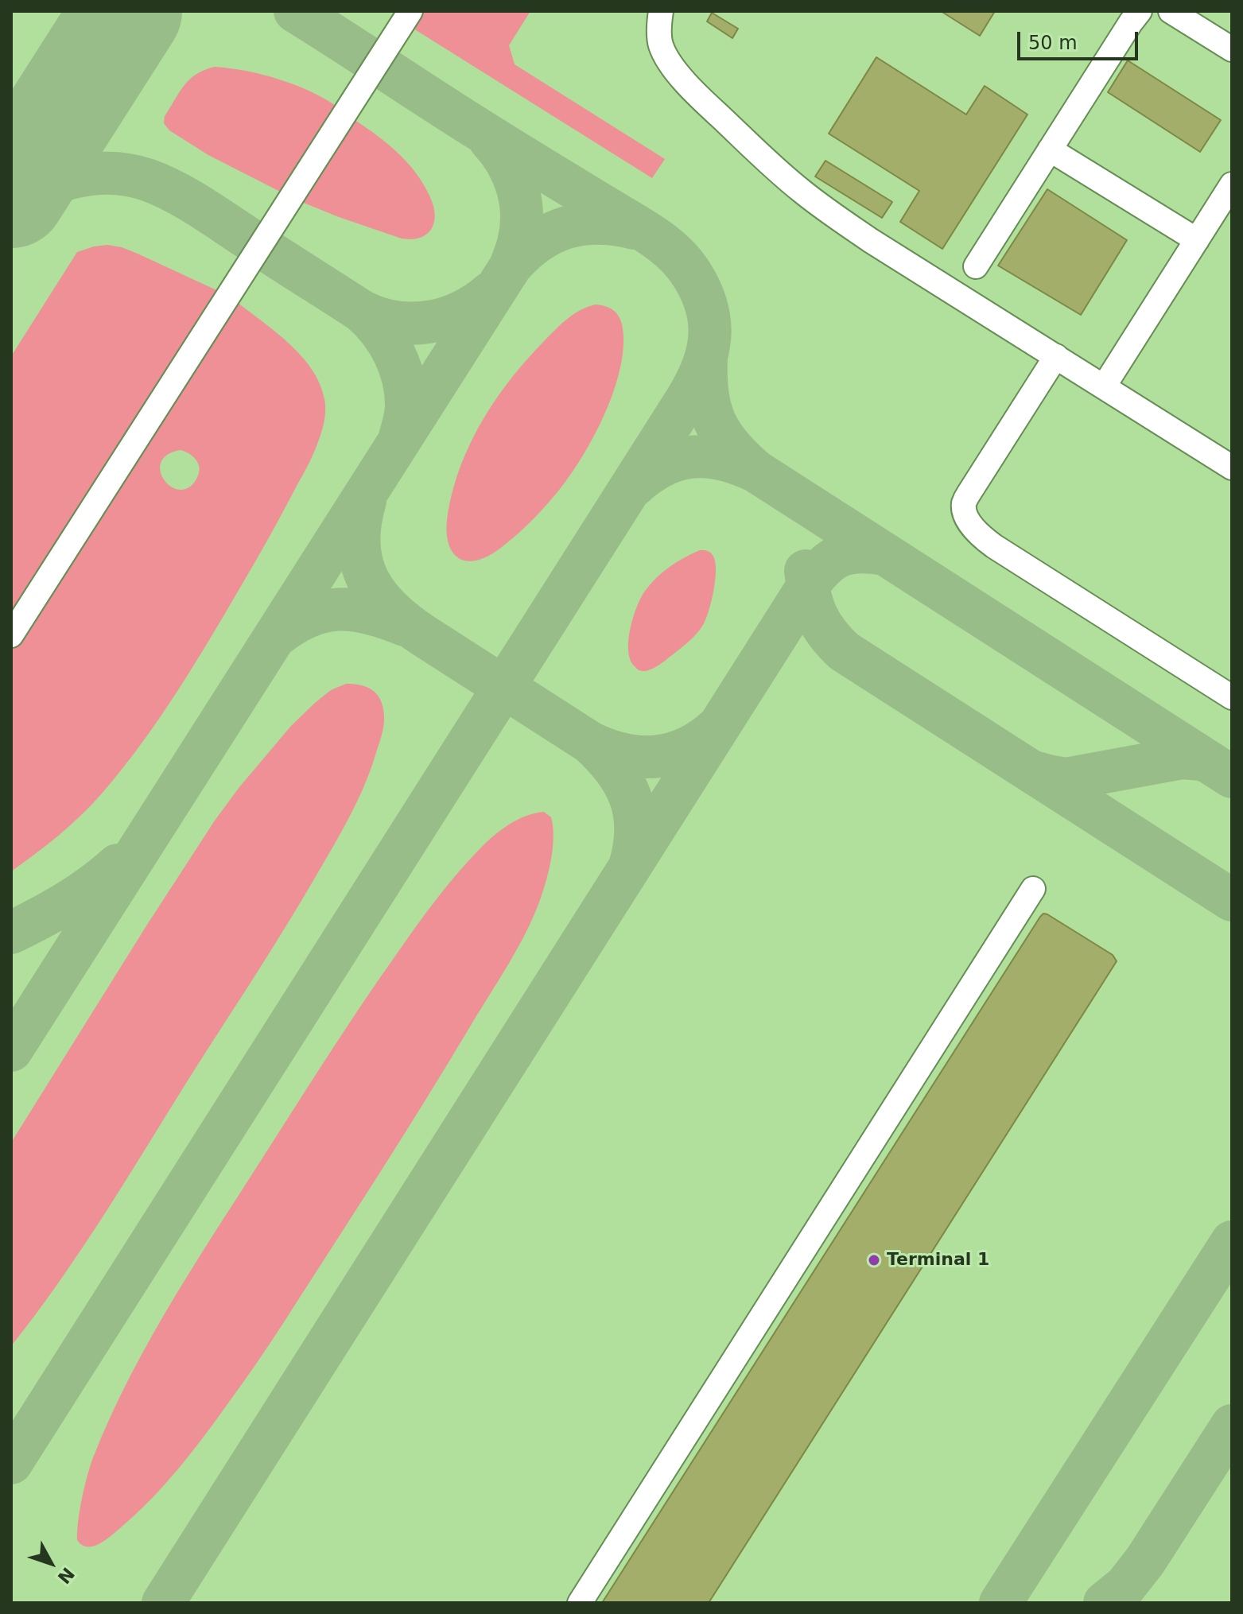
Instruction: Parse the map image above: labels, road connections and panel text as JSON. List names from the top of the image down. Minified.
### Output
{"places":["Terminal 1"],"scale_bar":"50 m","north":"bottom right"}
